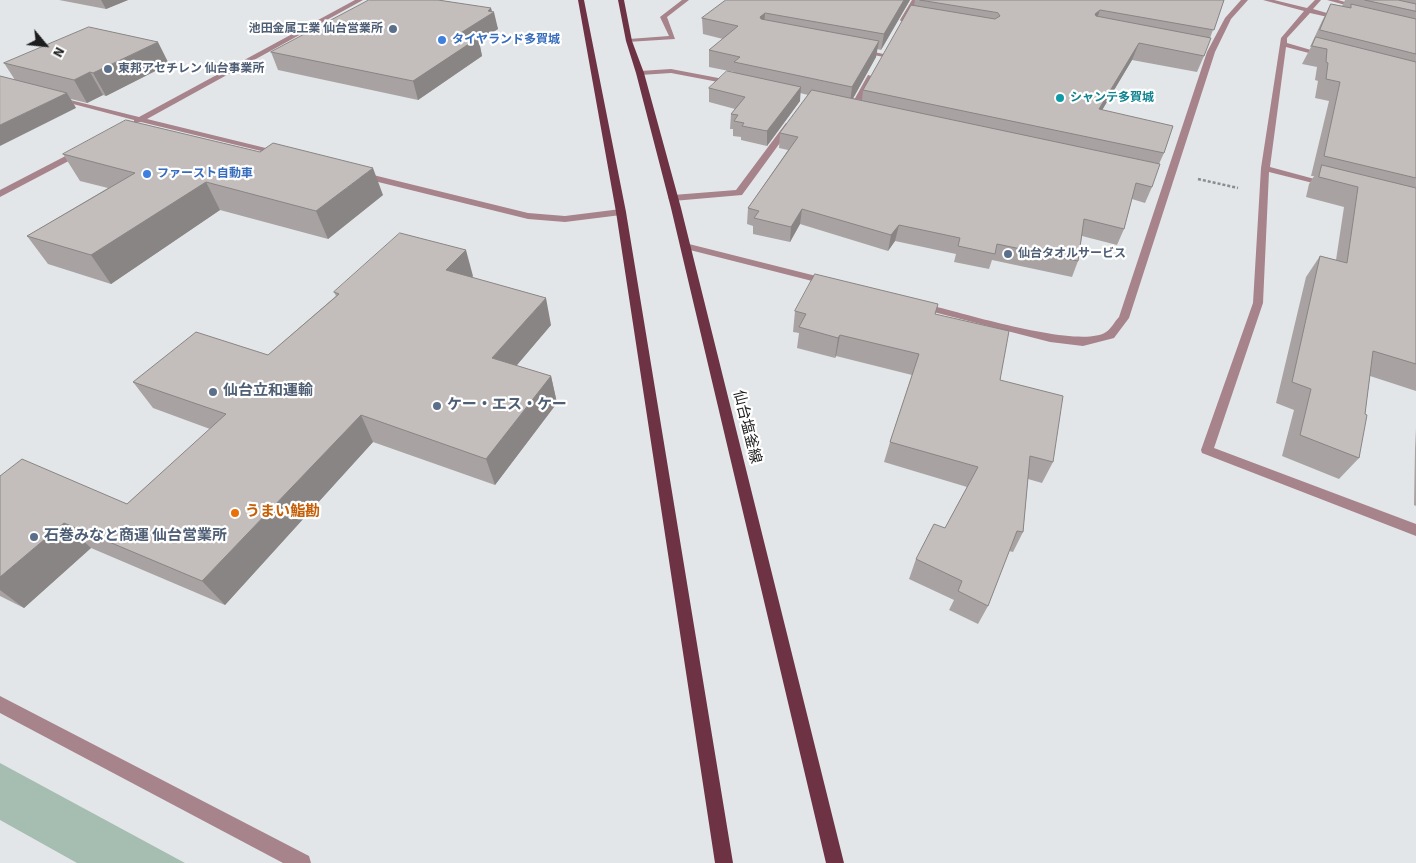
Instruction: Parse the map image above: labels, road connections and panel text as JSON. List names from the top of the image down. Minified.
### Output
{"streets":{"main road":["仙台塩釜線"]},"places":["池田金属工業 仙台営業所","タイヤランド多賀城","東邦アセチレン 仙台事業所","シャンテ多賀城","ファースト自動車","仙台タオルサービス","仙台立和運輸","ケー・エス・ケー","うまい鮨勘","石巻みなと商運 仙台営業所"],"north":"bottom right"}
